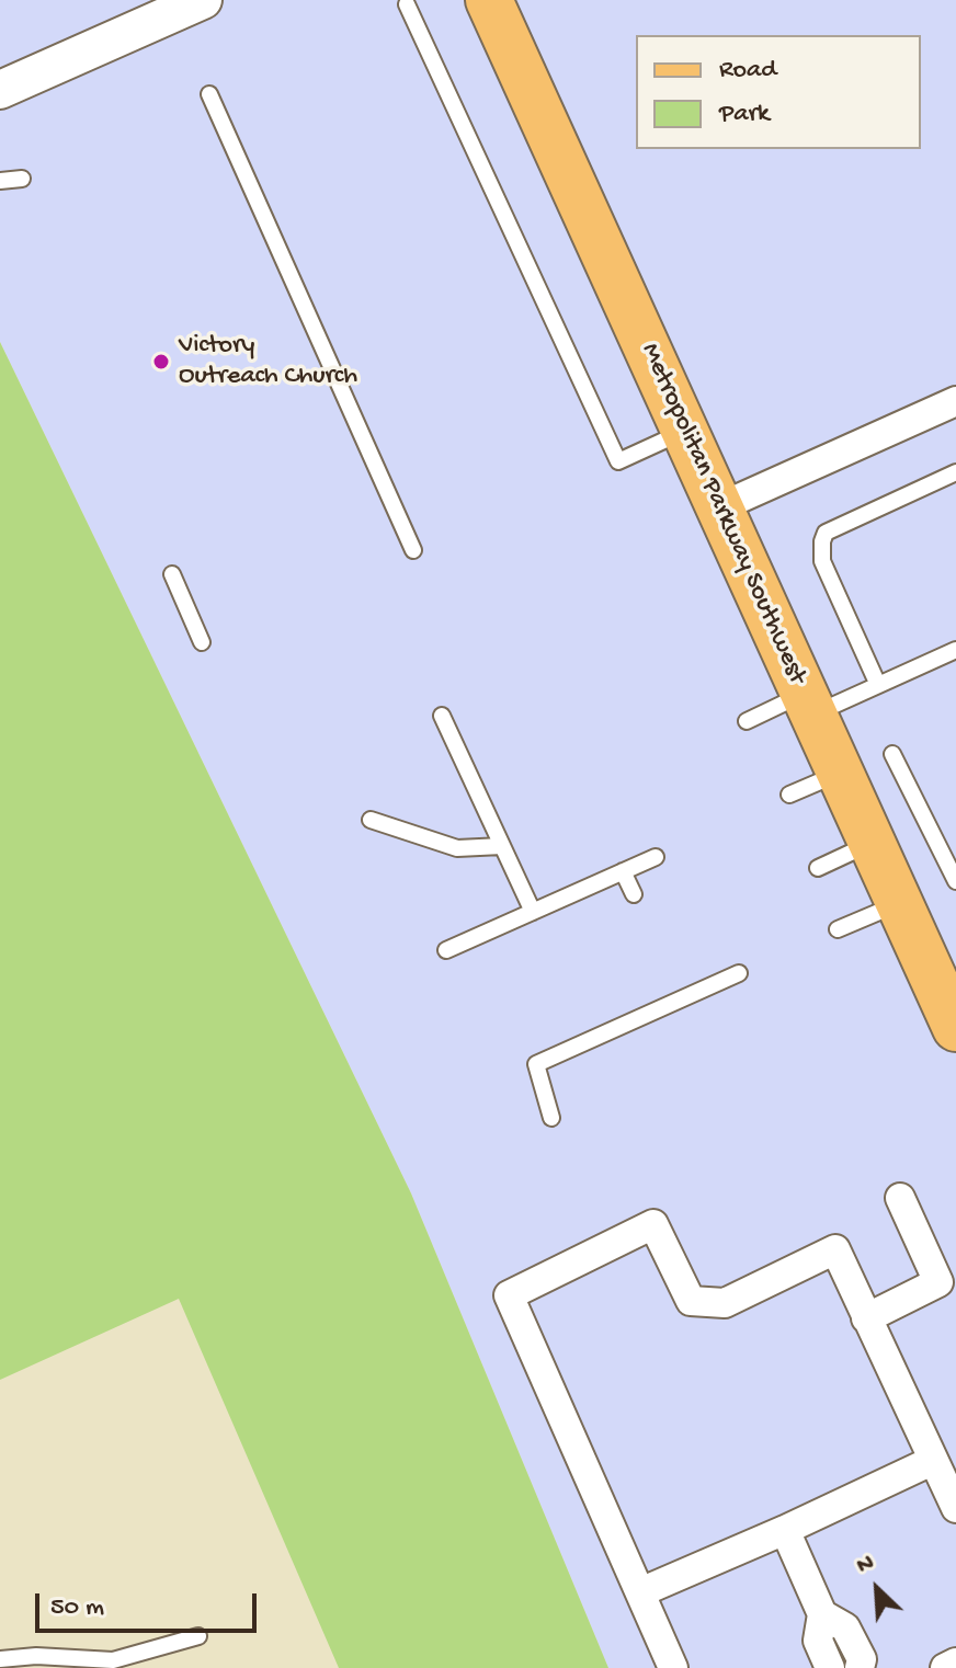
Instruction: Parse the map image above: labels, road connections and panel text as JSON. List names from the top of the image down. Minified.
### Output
{"streets":{"main road":["Metropolitan Parkway Southwest"]},"places":["Victory Outreach Church"],"legend":["Road","Park"],"scale_bar":"50 m","north":"top left"}
